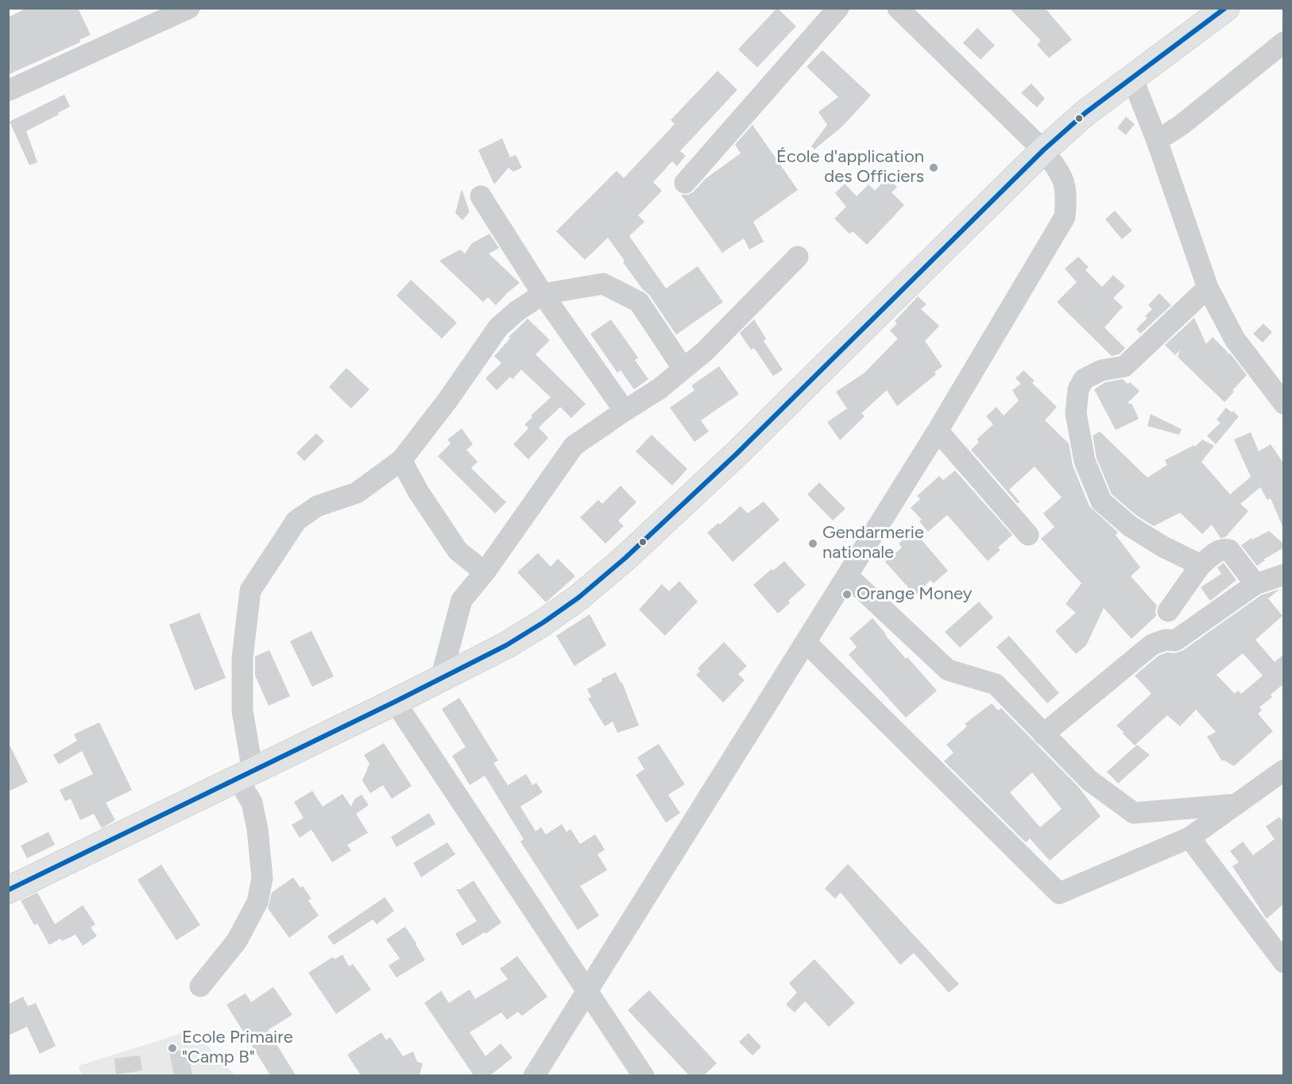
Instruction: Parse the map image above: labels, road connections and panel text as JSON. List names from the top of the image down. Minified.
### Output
{"places":["École d'application des Officiers","Gendarmerie nationale","Orange Money","Ecole Primaire \"Camp B\""]}
